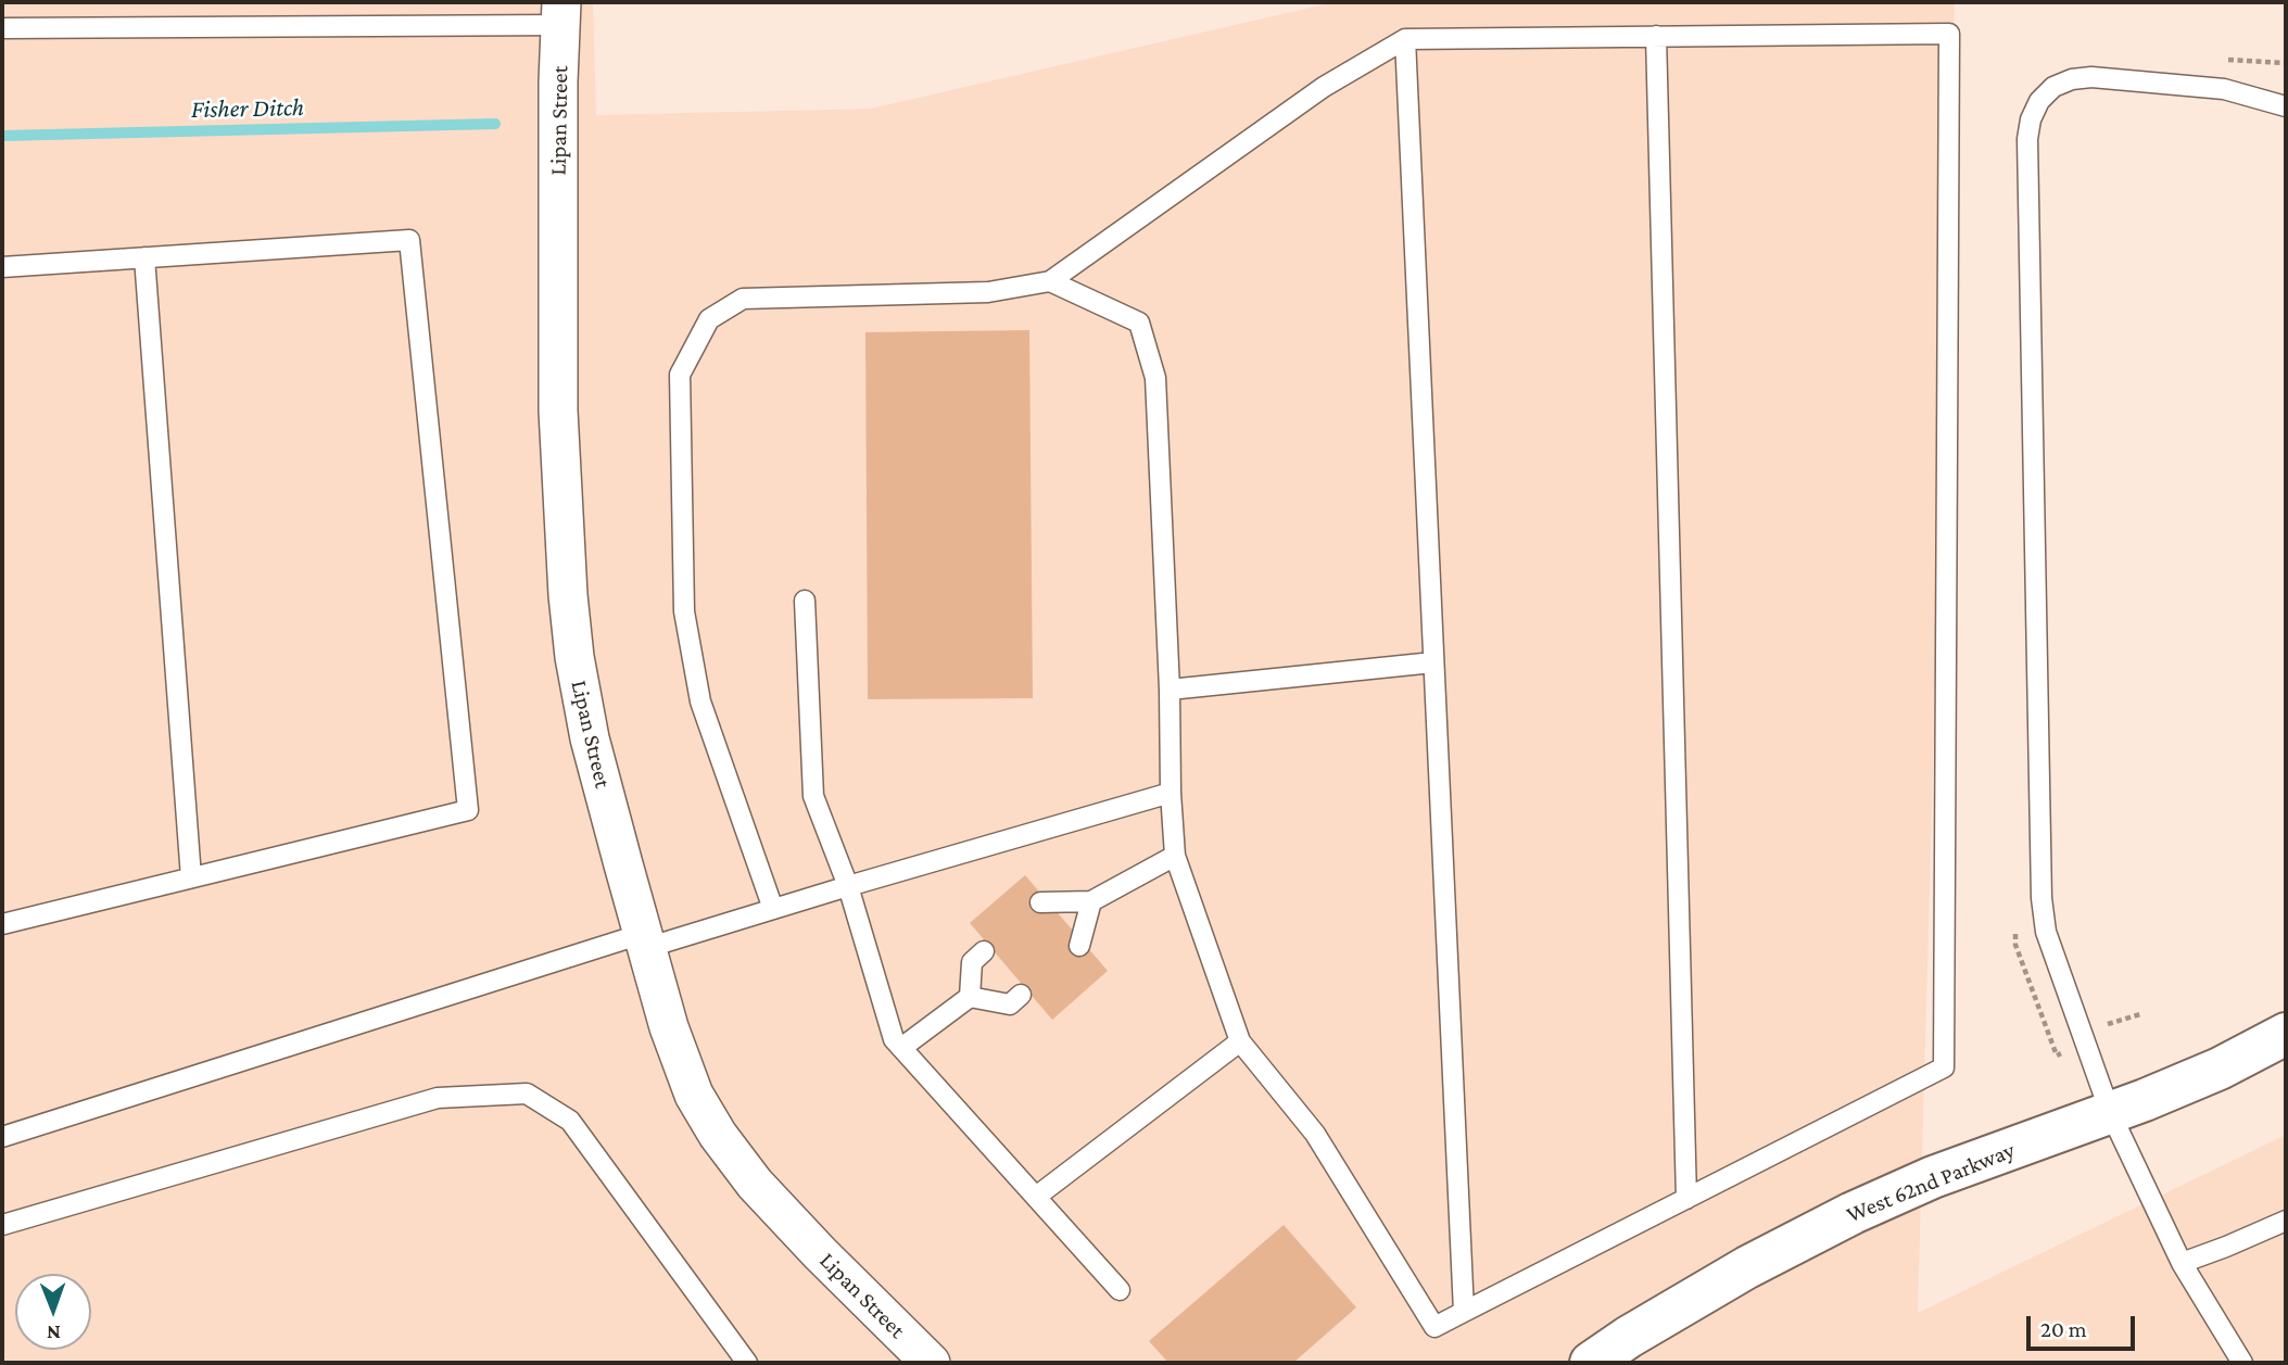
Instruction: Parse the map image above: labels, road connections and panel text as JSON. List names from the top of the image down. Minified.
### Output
{"streets":{"street":["Lipan Street","West 62nd Parkway"]},"water":["Fisher Ditch"],"scale_bar":"20 m","north":"bottom"}
